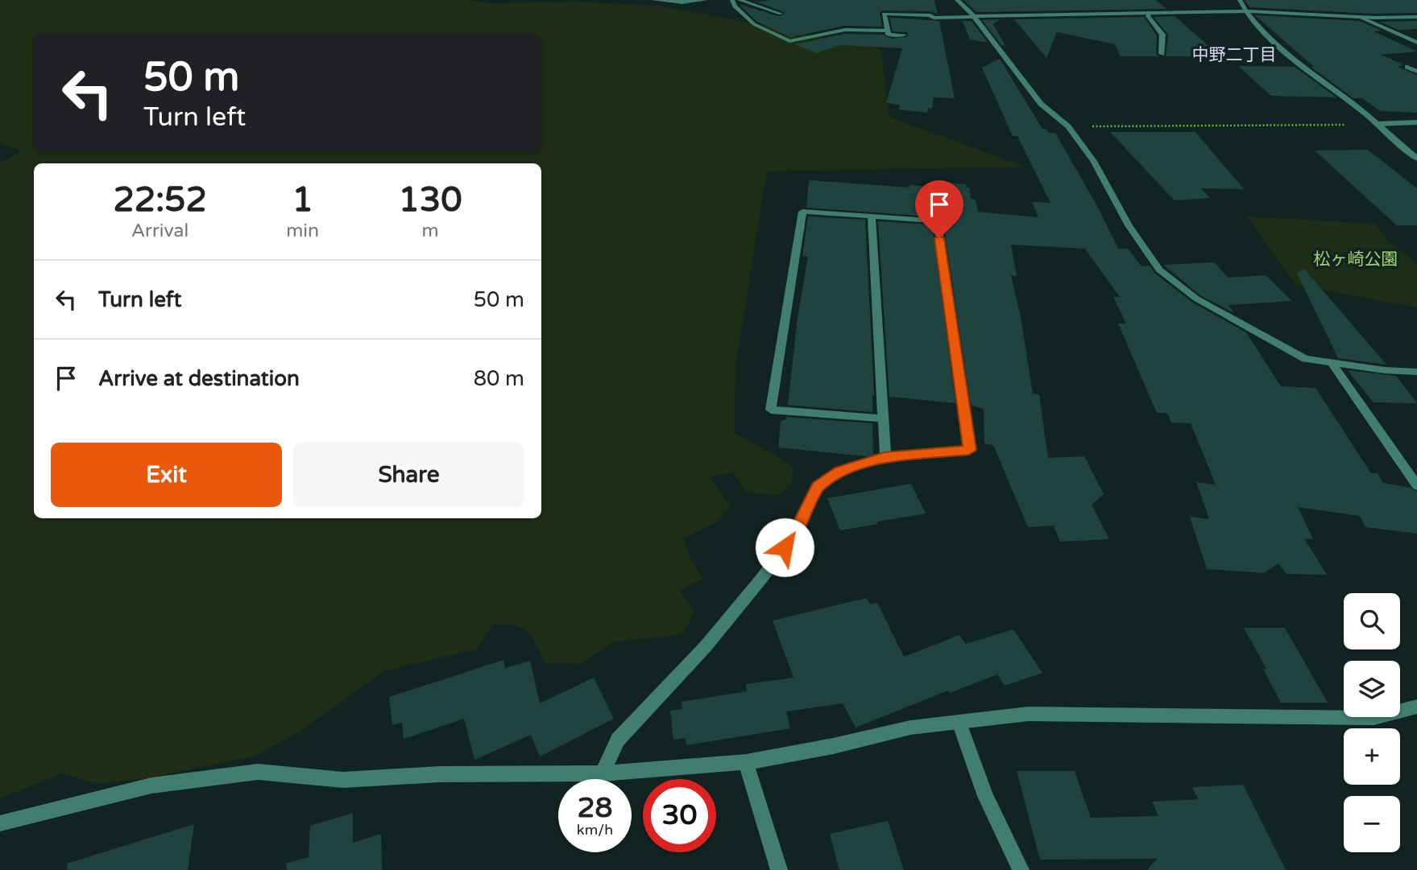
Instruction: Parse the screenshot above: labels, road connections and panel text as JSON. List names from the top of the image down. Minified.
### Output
{"districts":["中野二丁目"],"parks":["松ヶ崎公園"],"page":{"turn":["50 m","Turn left"],"eta":["22:52","Arrival","1","min","130","m"],"list":[{"name":"Turn left","value":"50 m"},{"name":"Arrive at destination","value":"80 m"}],"buttons":["Exit","Share"],"map_buttons":["+","−"],"speed":"28 km/h","limit":"30"}}
